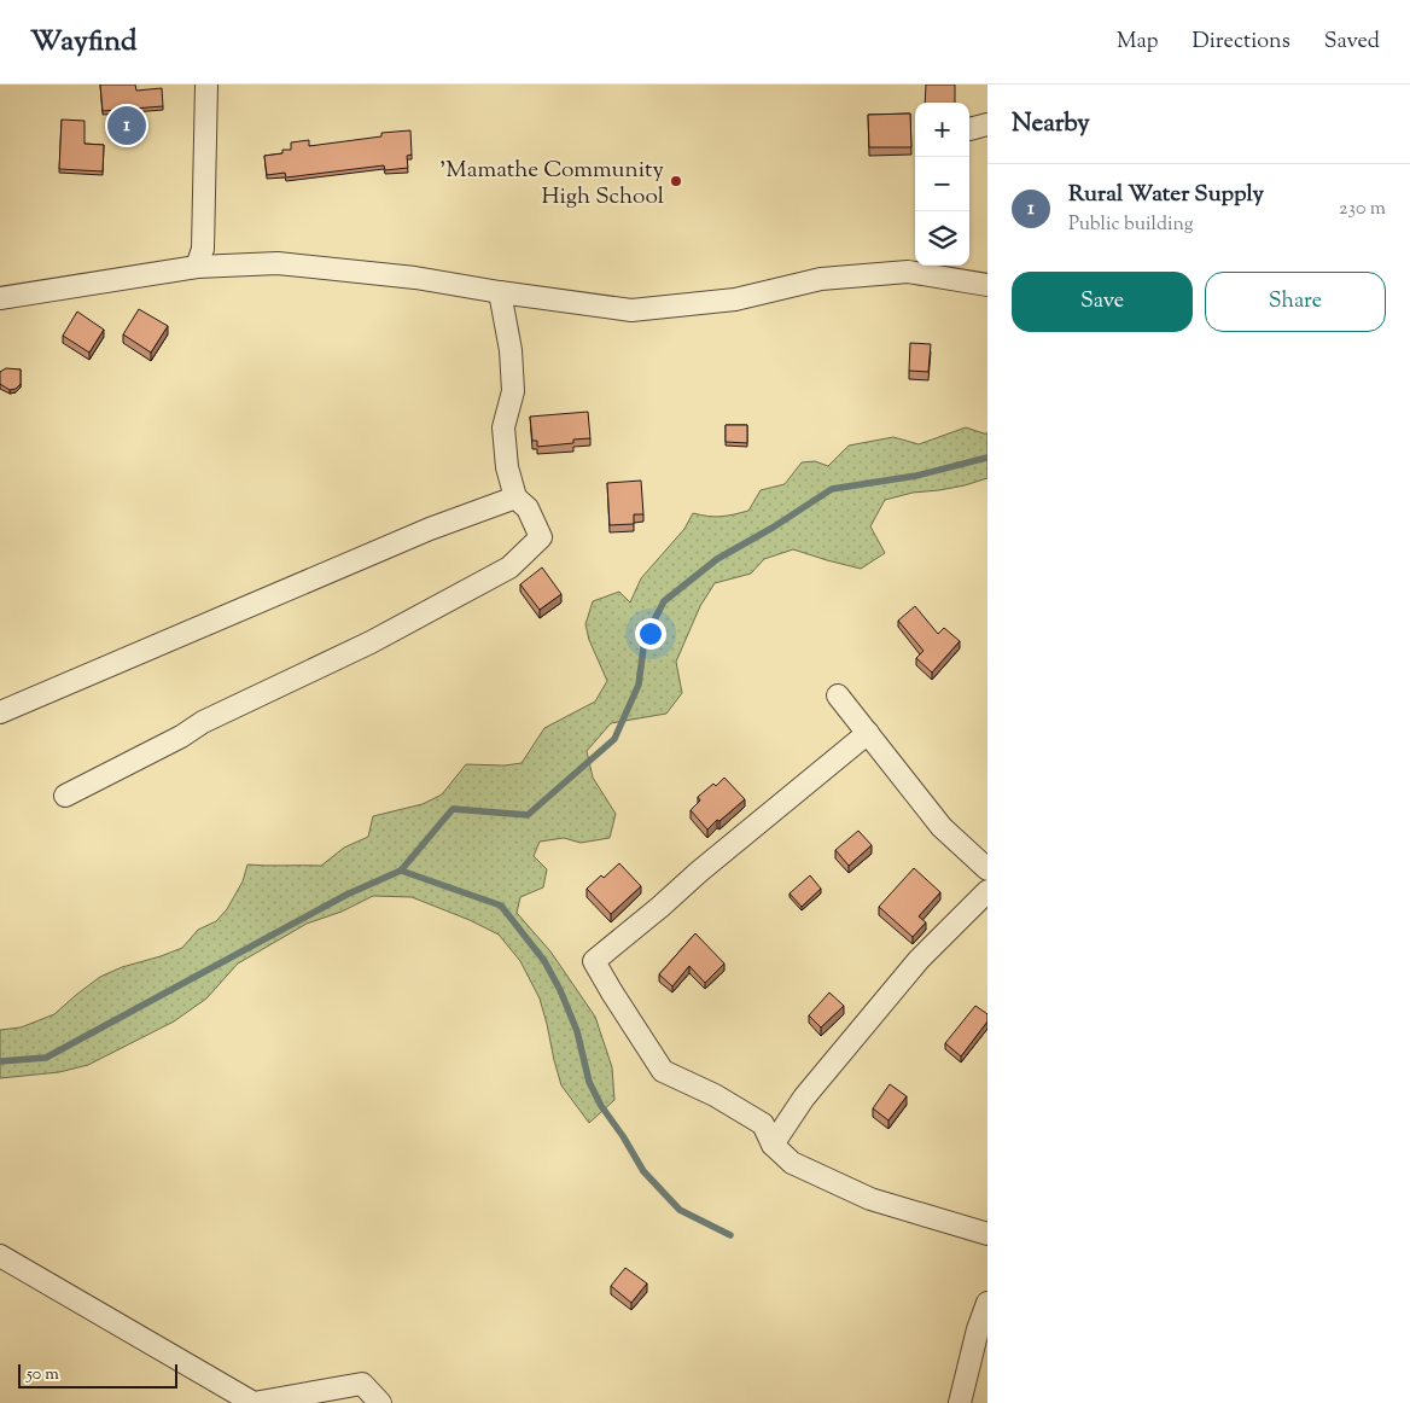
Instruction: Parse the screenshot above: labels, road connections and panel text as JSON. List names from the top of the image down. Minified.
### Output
{"places":["'Mamathe Community High School"],"scale_bar":"50 m","page":{"header":"Wayfind","nav":["Map","Directions","Saved"],"heading":"Nearby","map_buttons":["+","−"],"pins":"1","list":[{"mark":"1","name":"Rural Water Supply","note":"Public building","value":"230 m"}],"buttons":["Save","Share"],"scale":"50 m"}}
